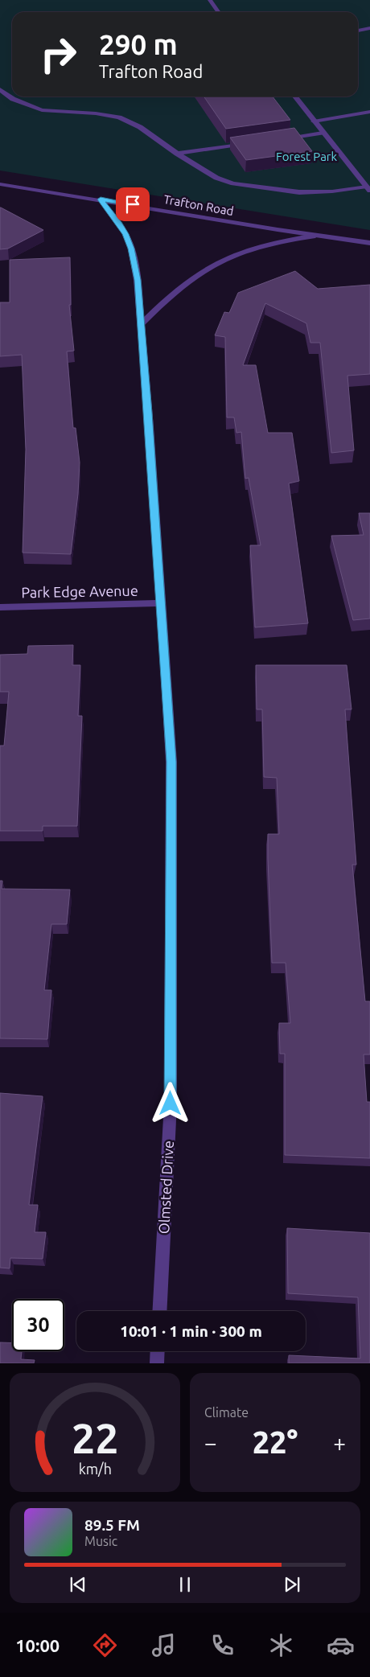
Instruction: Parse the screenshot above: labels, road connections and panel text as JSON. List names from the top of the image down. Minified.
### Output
{"streets":{"street":["Trafton Road","Park Edge Avenue","Olmsted Drive"]},"crossings":[["Trafton Road","Olmsted Drive"],["Park Edge Avenue","Olmsted Drive"]],"parks":["Forest Park"],"page":{"turn":["290 m","Trafton Road"],"limit":"30","trip":"10:01 · 1 min · 300 m","tile":"Climate","heat":["−","22°","+"],"song":["89.5 FM","Music"],"tabs":"10:00","gauge":["22","km/h"]}}
